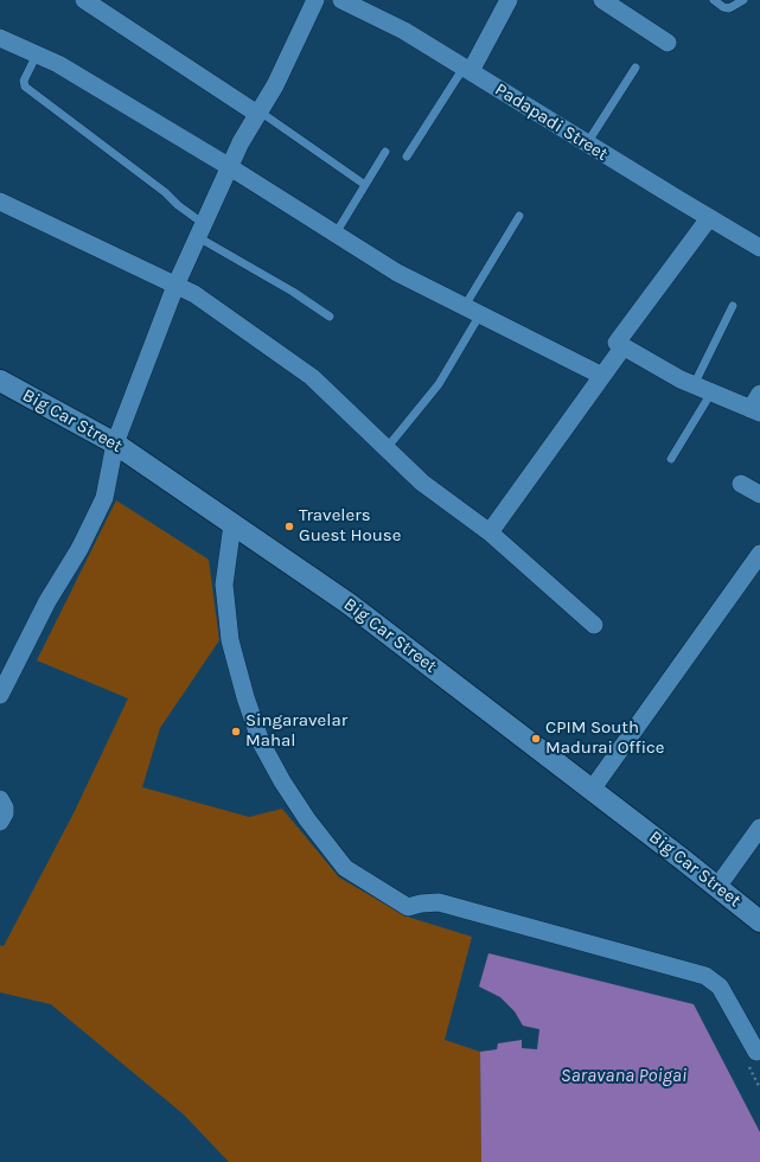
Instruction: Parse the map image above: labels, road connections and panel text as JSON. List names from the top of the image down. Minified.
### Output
{"streets":{"street":["Padapadi Street","Big Car Street"]},"water":["Saravana Poigai"],"places":["Travelers Guest House","Singaravelar Mahal","CPIM South Madurai Office"]}
